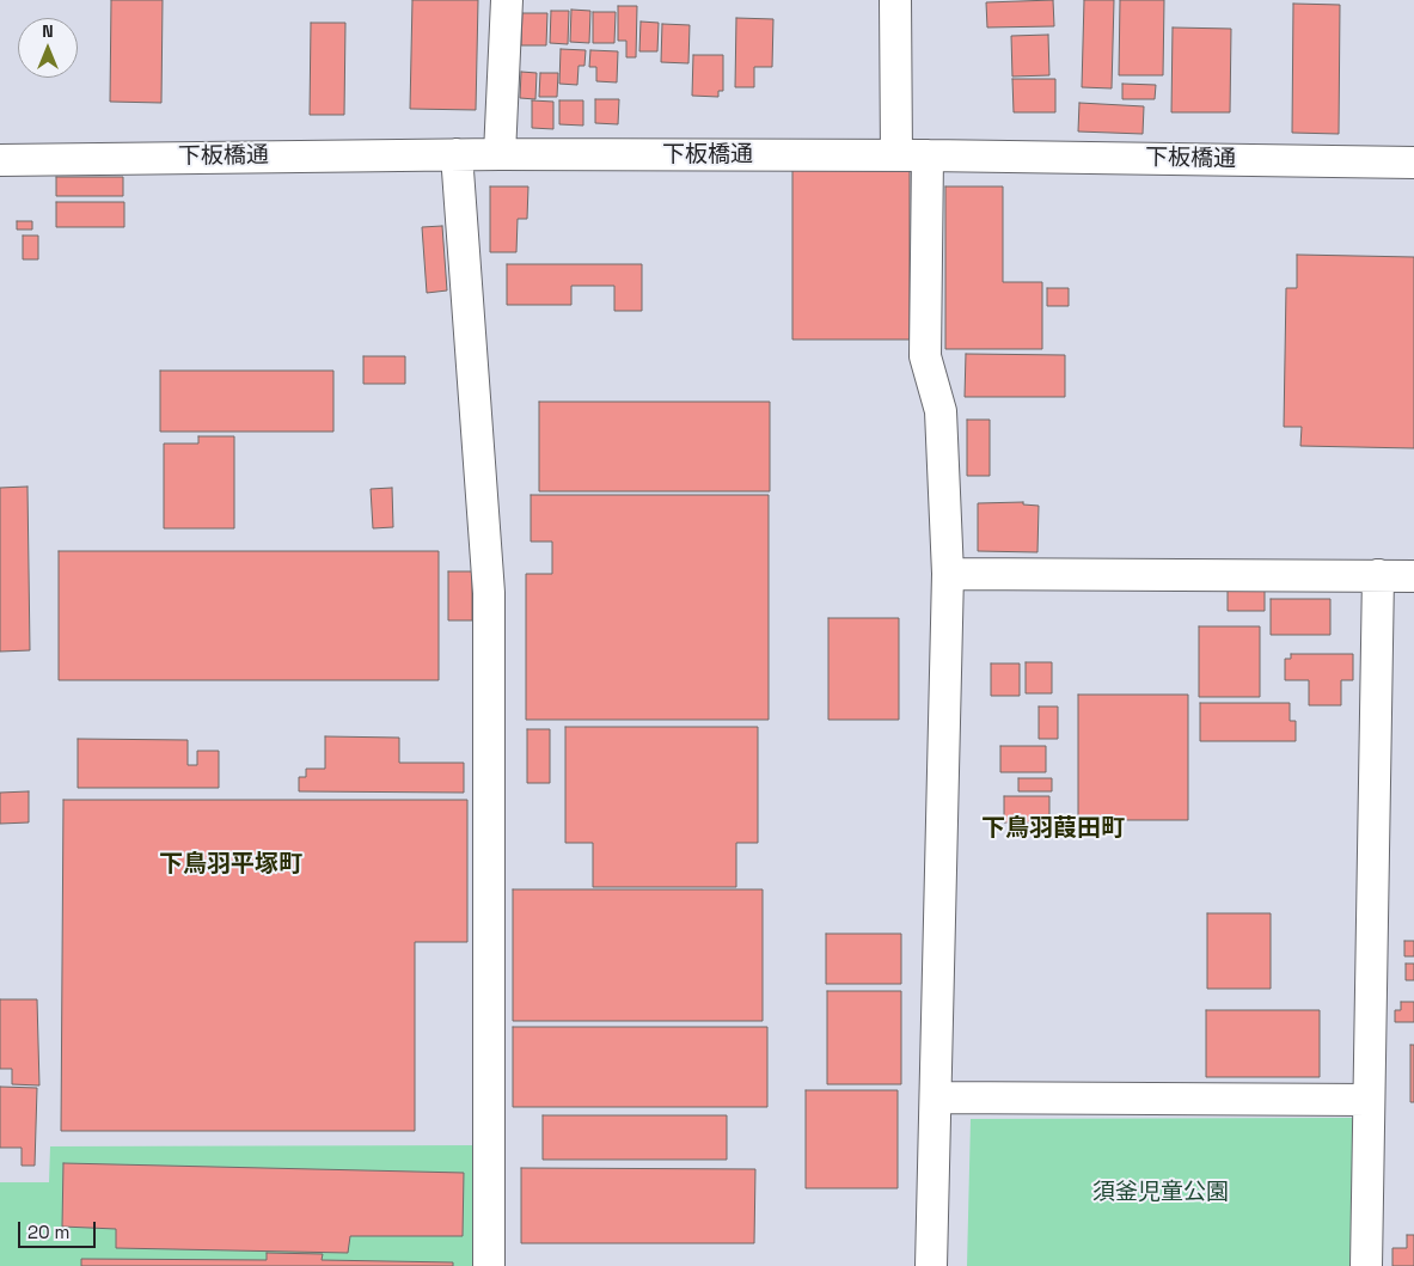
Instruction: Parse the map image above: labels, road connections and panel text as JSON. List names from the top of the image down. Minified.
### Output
{"streets":{"street":["下板橋通"]},"districts":["下鳥羽葭田町","下鳥羽平塚町"],"parks":["須釜児童公園"],"scale_bar":"20 m","north":"top"}
